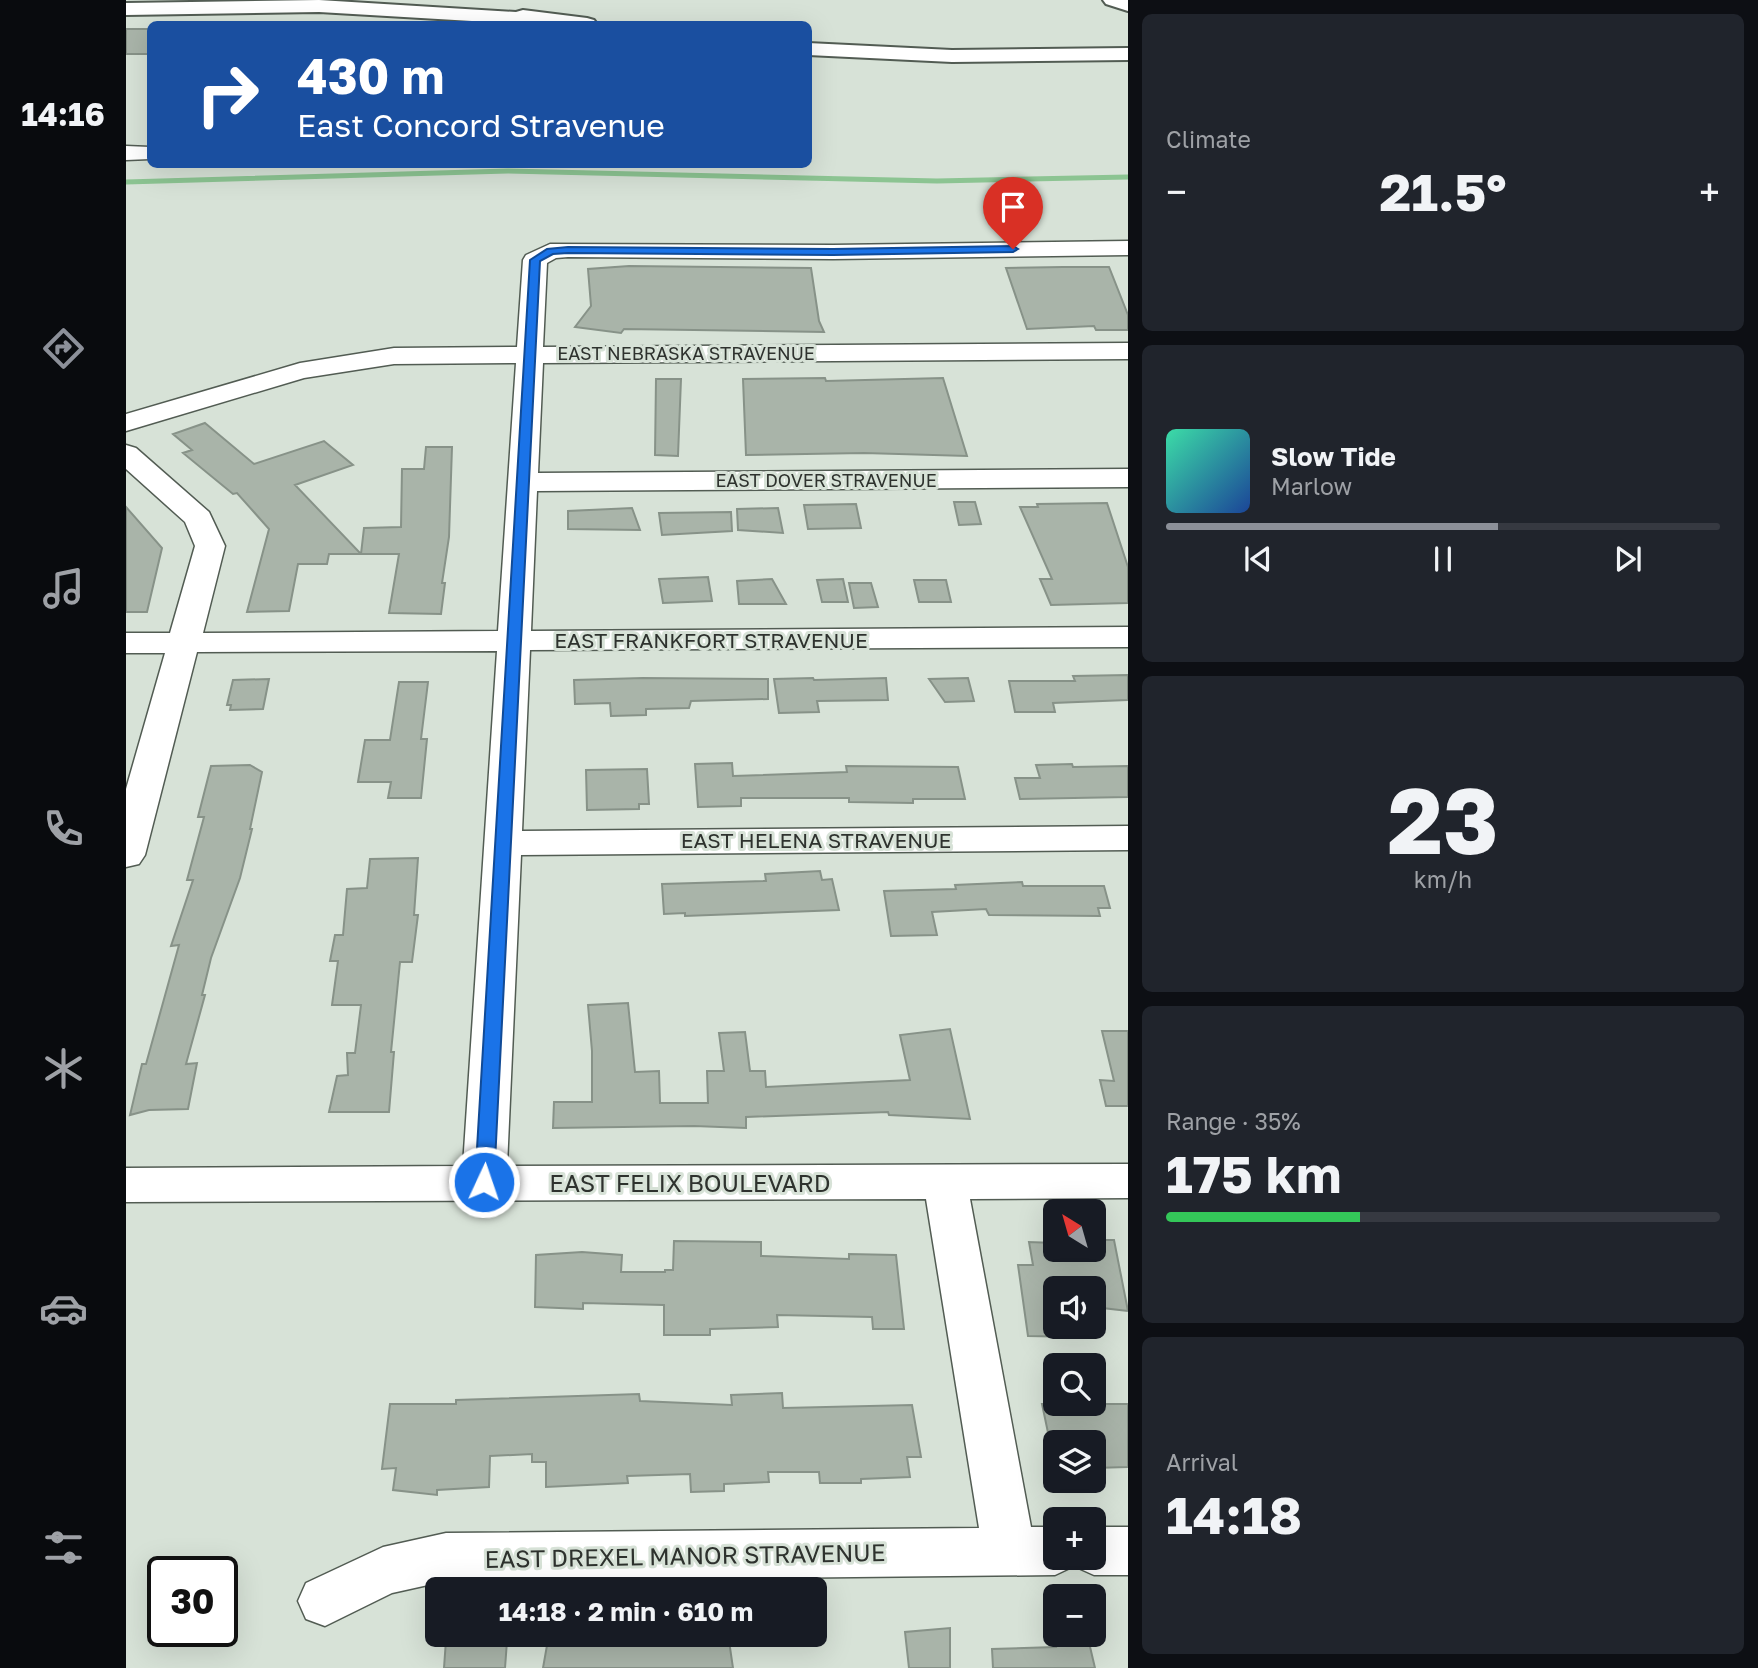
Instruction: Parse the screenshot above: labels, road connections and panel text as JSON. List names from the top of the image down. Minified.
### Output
{"streets":{"street":["EAST NEBRASKA STRAVENUE","EAST DOVER STRAVENUE","EAST FRANKFORT STRAVENUE","EAST HELENA STRAVENUE","EAST FELIX BOULEVARD","EAST DREXEL MANOR STRAVENUE"]},"north":"top left","page":{"tabs":"14:16","tile":["Climate",["23","km/h"],["Range · 35%","175 km"],["Arrival","14:18"]],"turn":["430 m","East Concord Stravenue"],"heat":["−","21.5°","+"],"song":["Slow Tide","Marlow"],"map_buttons":["+","−"],"limit":"30","trip":"14:18 · 2 min · 610 m"}}
